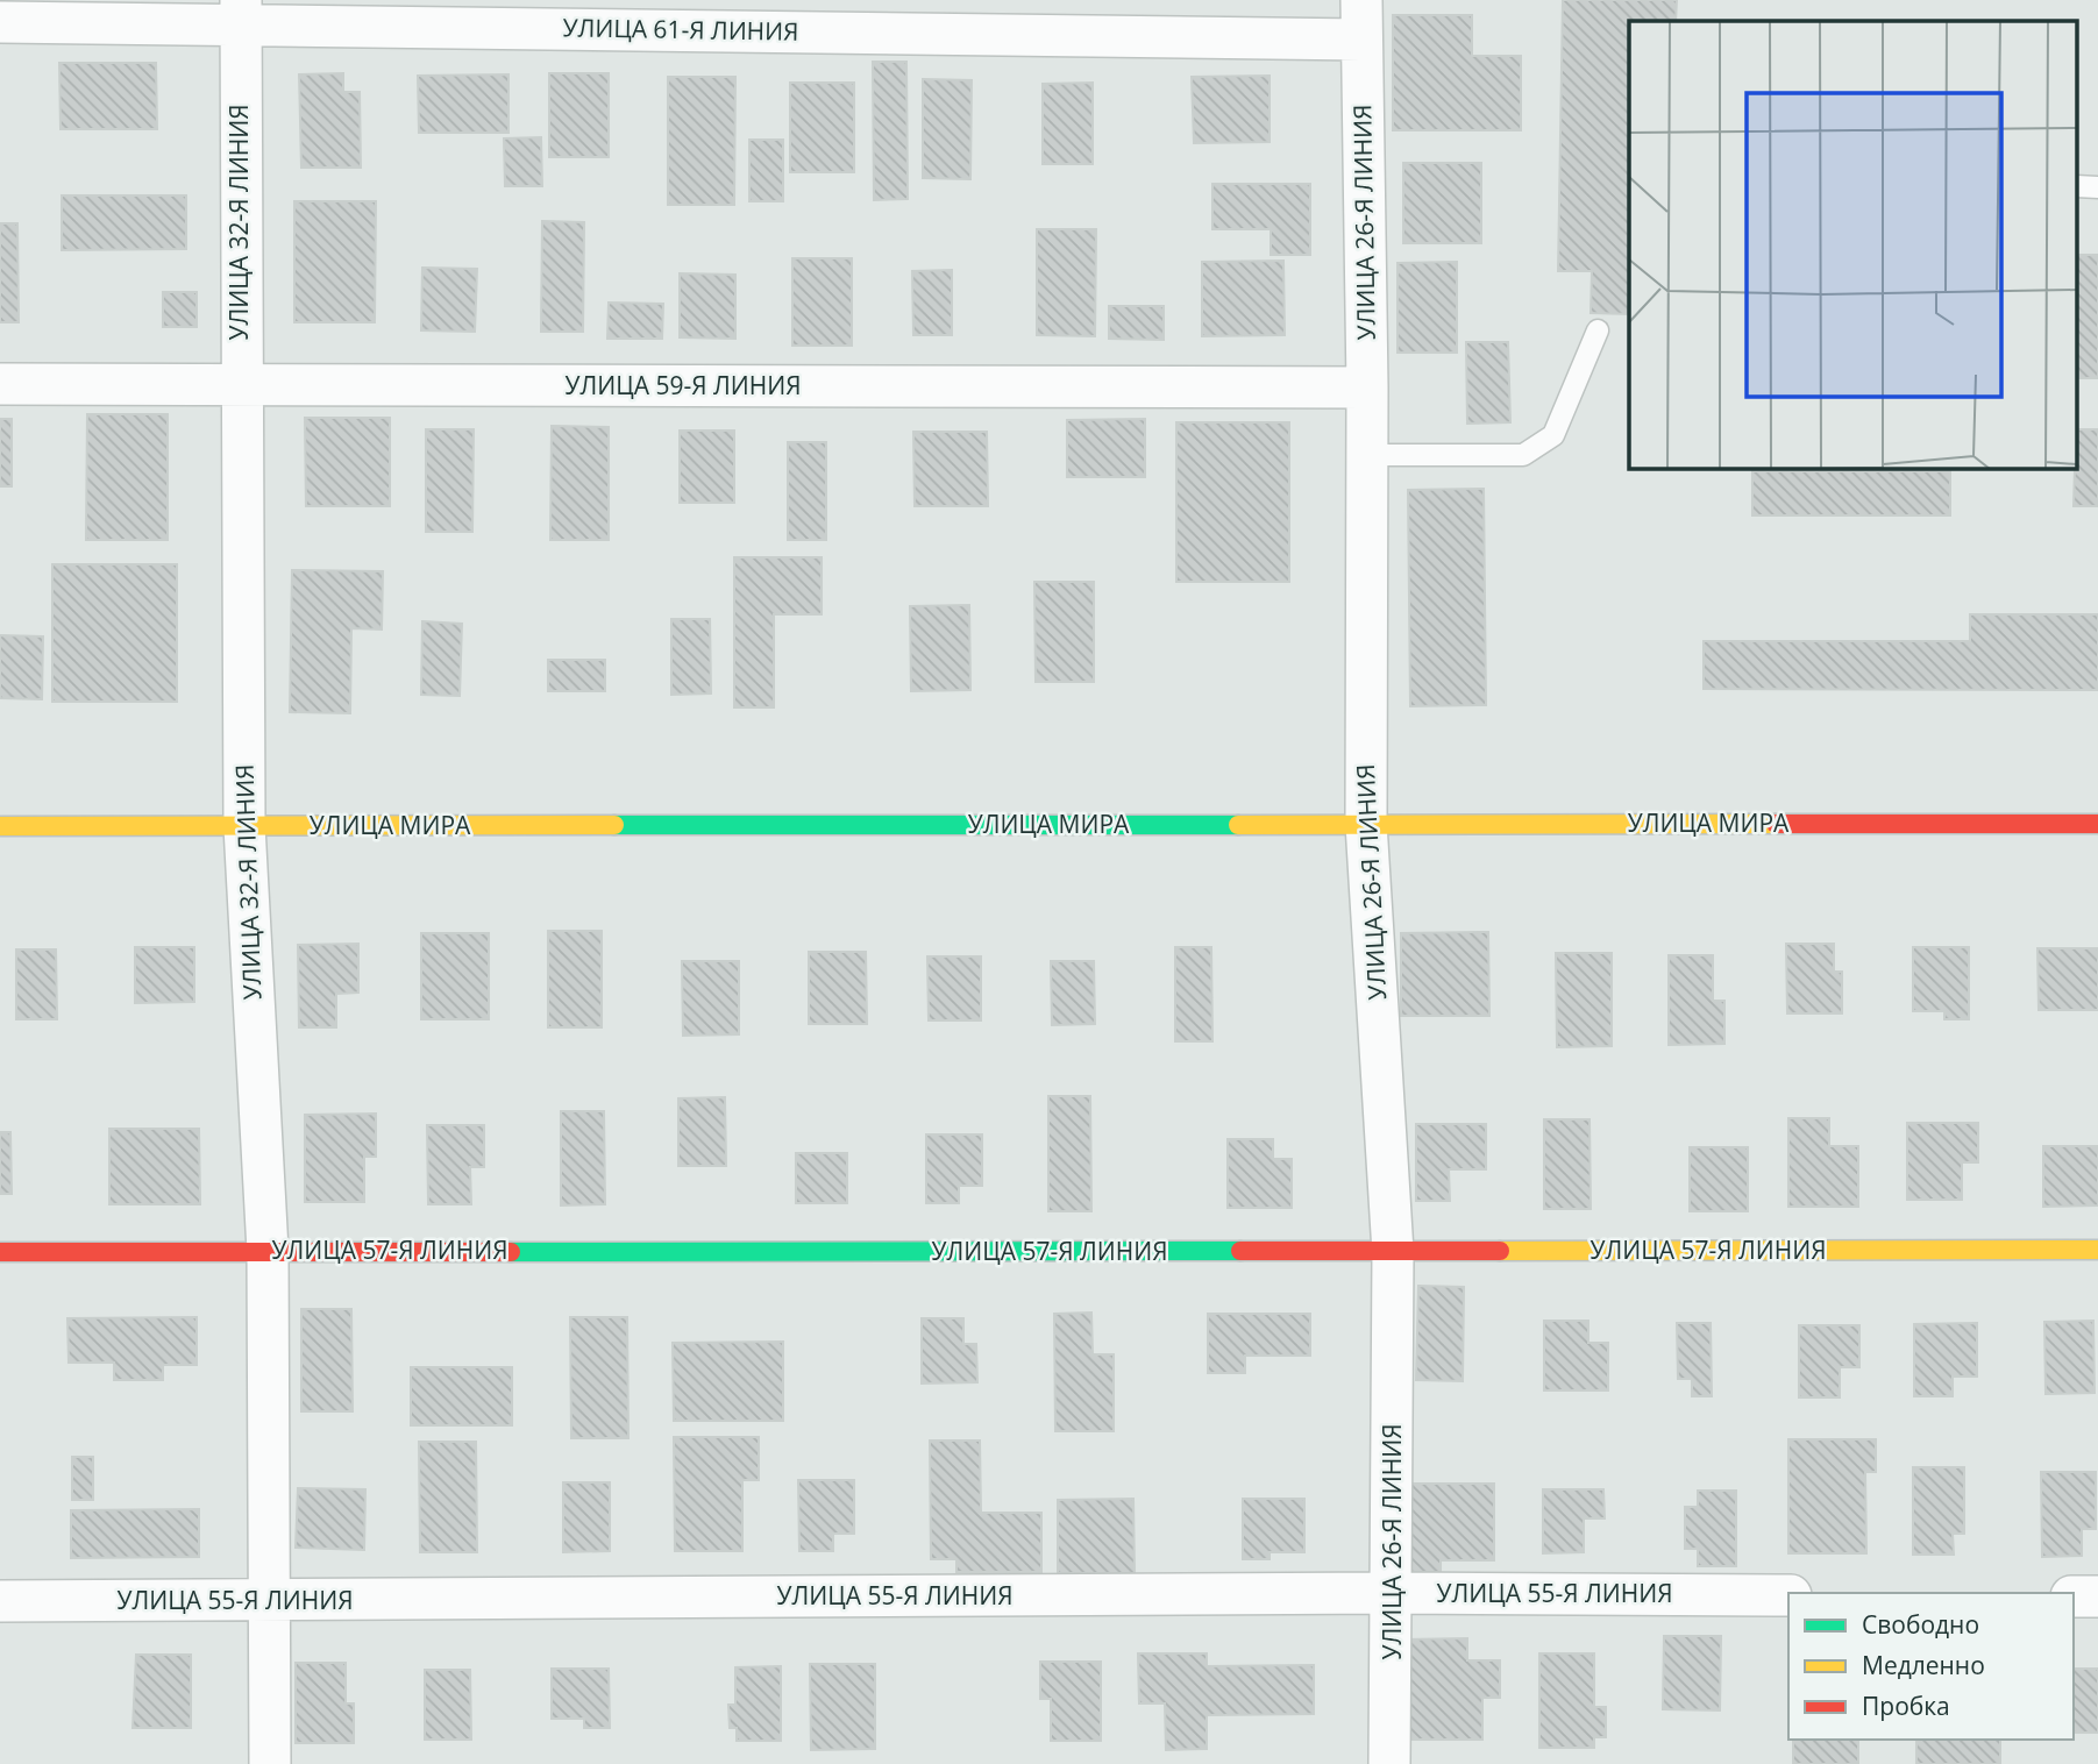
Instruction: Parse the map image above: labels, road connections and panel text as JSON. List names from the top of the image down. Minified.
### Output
{"streets":{"street":["УЛИЦА 61-Я ЛИНИЯ","УЛИЦА 32-Я ЛИНИЯ","УЛИЦА 26-Я ЛИНИЯ","УЛИЦА 59-Я ЛИНИЯ","УЛИЦА МИРА","УЛИЦА 57-Я ЛИНИЯ","УЛИЦА 55-Я ЛИНИЯ"]},"crossings":[["УЛИЦА 61-Я ЛИНИЯ","УЛИЦА 32-Я ЛИНИЯ"],["УЛИЦА 61-Я ЛИНИЯ","УЛИЦА 26-Я ЛИНИЯ"],["УЛИЦА 32-Я ЛИНИЯ","УЛИЦА 59-Я ЛИНИЯ"],["УЛИЦА 32-Я ЛИНИЯ","УЛИЦА МИРА"],["УЛИЦА 32-Я ЛИНИЯ","УЛИЦА 57-Я ЛИНИЯ"],["УЛИЦА 32-Я ЛИНИЯ","УЛИЦА 55-Я ЛИНИЯ"],["УЛИЦА 26-Я ЛИНИЯ","УЛИЦА 59-Я ЛИНИЯ"],["УЛИЦА 26-Я ЛИНИЯ","УЛИЦА МИРА"],["УЛИЦА 26-Я ЛИНИЯ","УЛИЦА 57-Я ЛИНИЯ"],["УЛИЦА 26-Я ЛИНИЯ","УЛИЦА 55-Я ЛИНИЯ"]],"legend":["Свободно","Медленно","Пробка"]}
